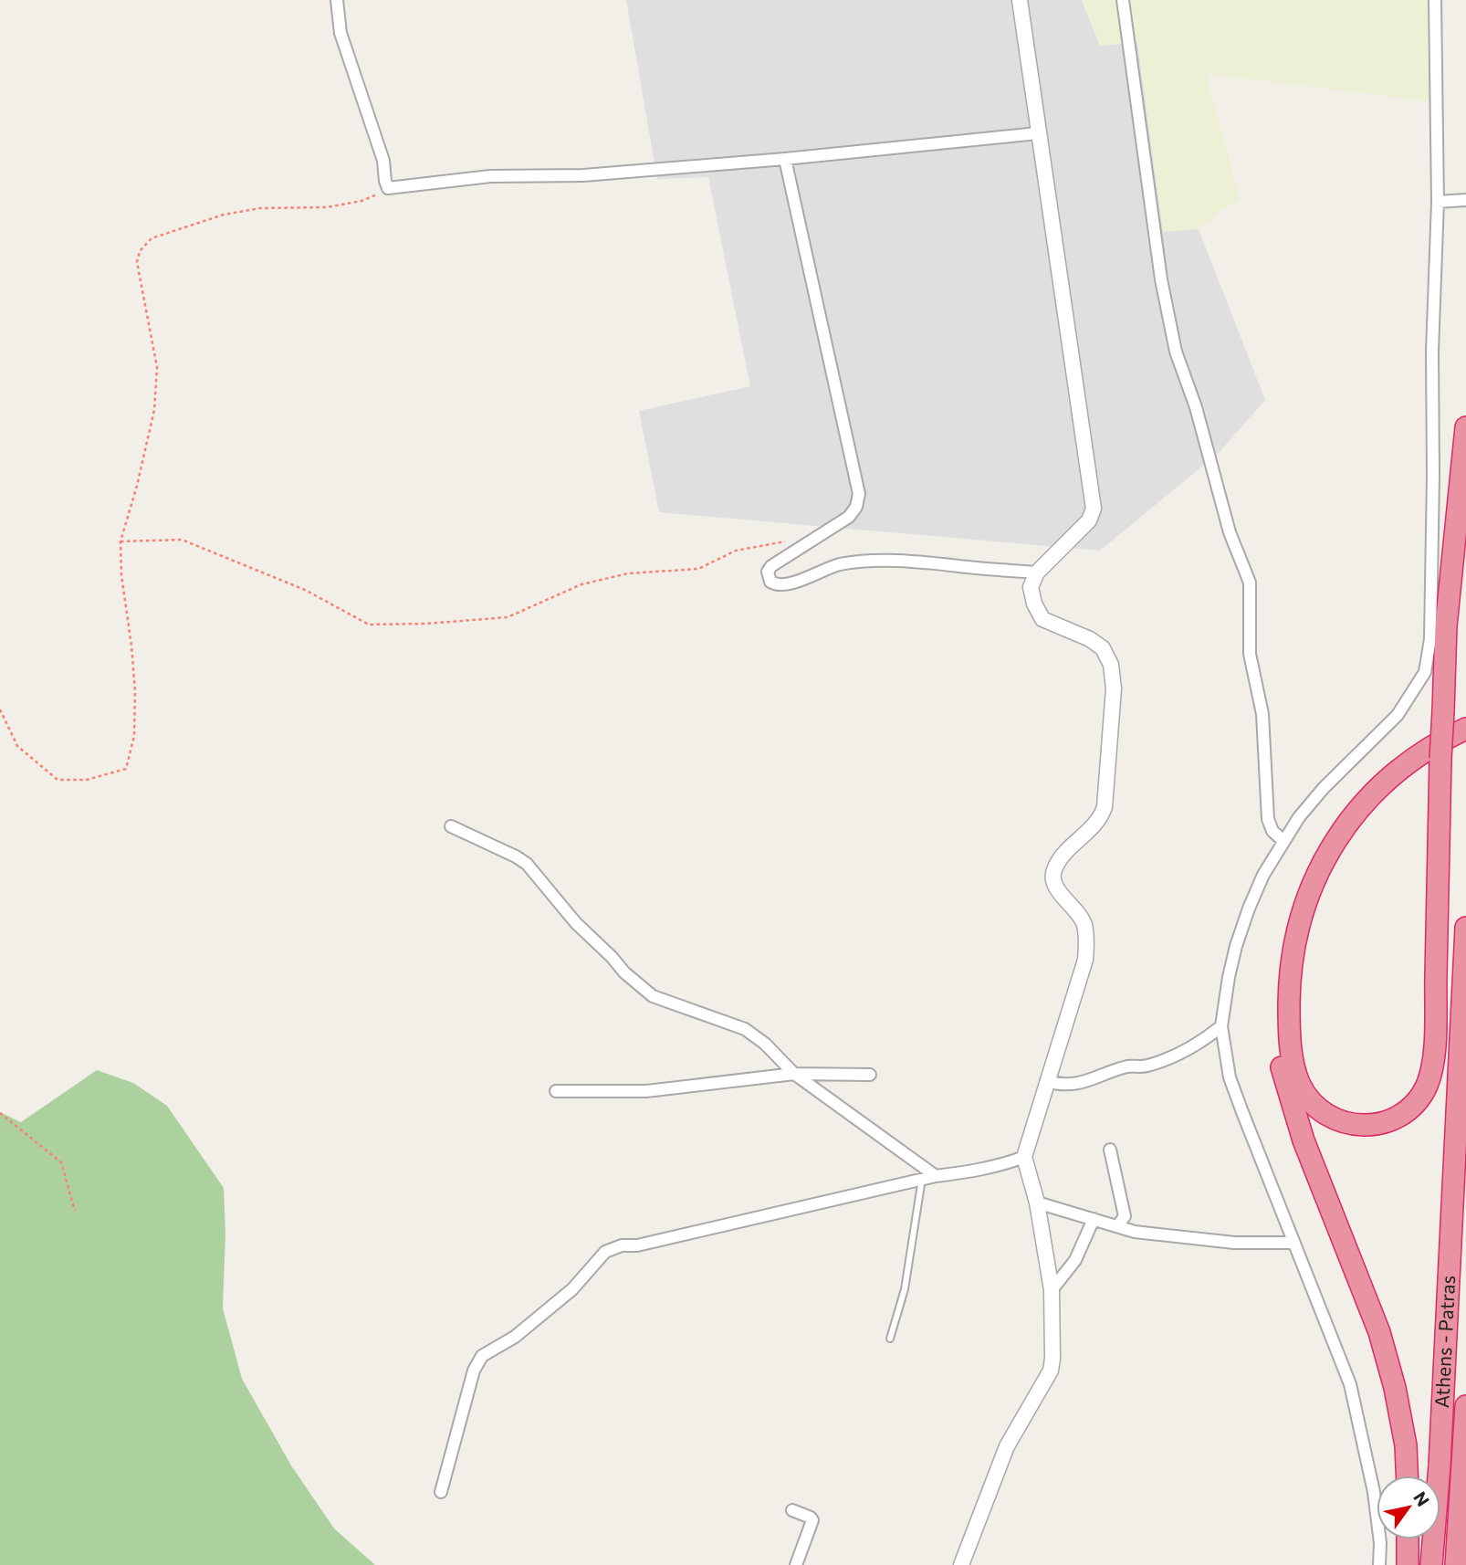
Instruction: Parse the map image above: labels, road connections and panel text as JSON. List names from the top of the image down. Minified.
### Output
{"streets":{"highway":["Athens - Patras"]},"north":"top right"}
